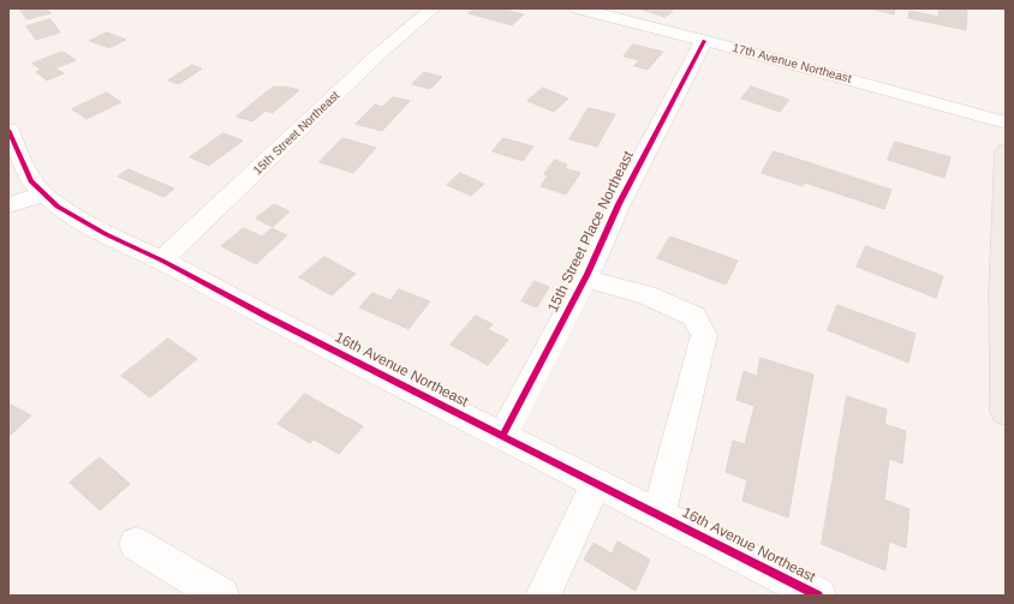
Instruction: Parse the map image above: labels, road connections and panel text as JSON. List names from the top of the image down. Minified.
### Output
{"streets":{"street":["17th Avenue Northeast","15th Street Northeast","15th Street Place Northeast","16th Avenue Northeast"]},"crossings":[["17th Avenue Northeast","15th Street Place Northeast"],["15th Street Northeast","16th Avenue Northeast"],["15th Street Place Northeast","16th Avenue Northeast"]]}
